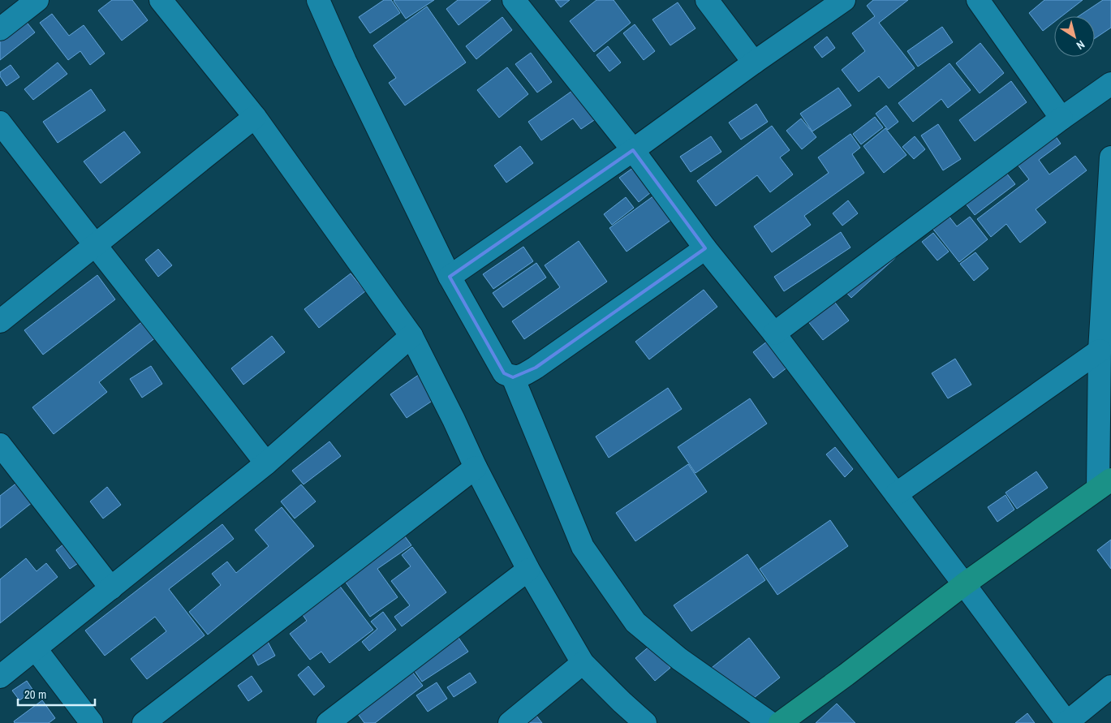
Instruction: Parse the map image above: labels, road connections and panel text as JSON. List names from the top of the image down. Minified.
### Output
{"scale_bar":"20 m","north":"bottom right"}
